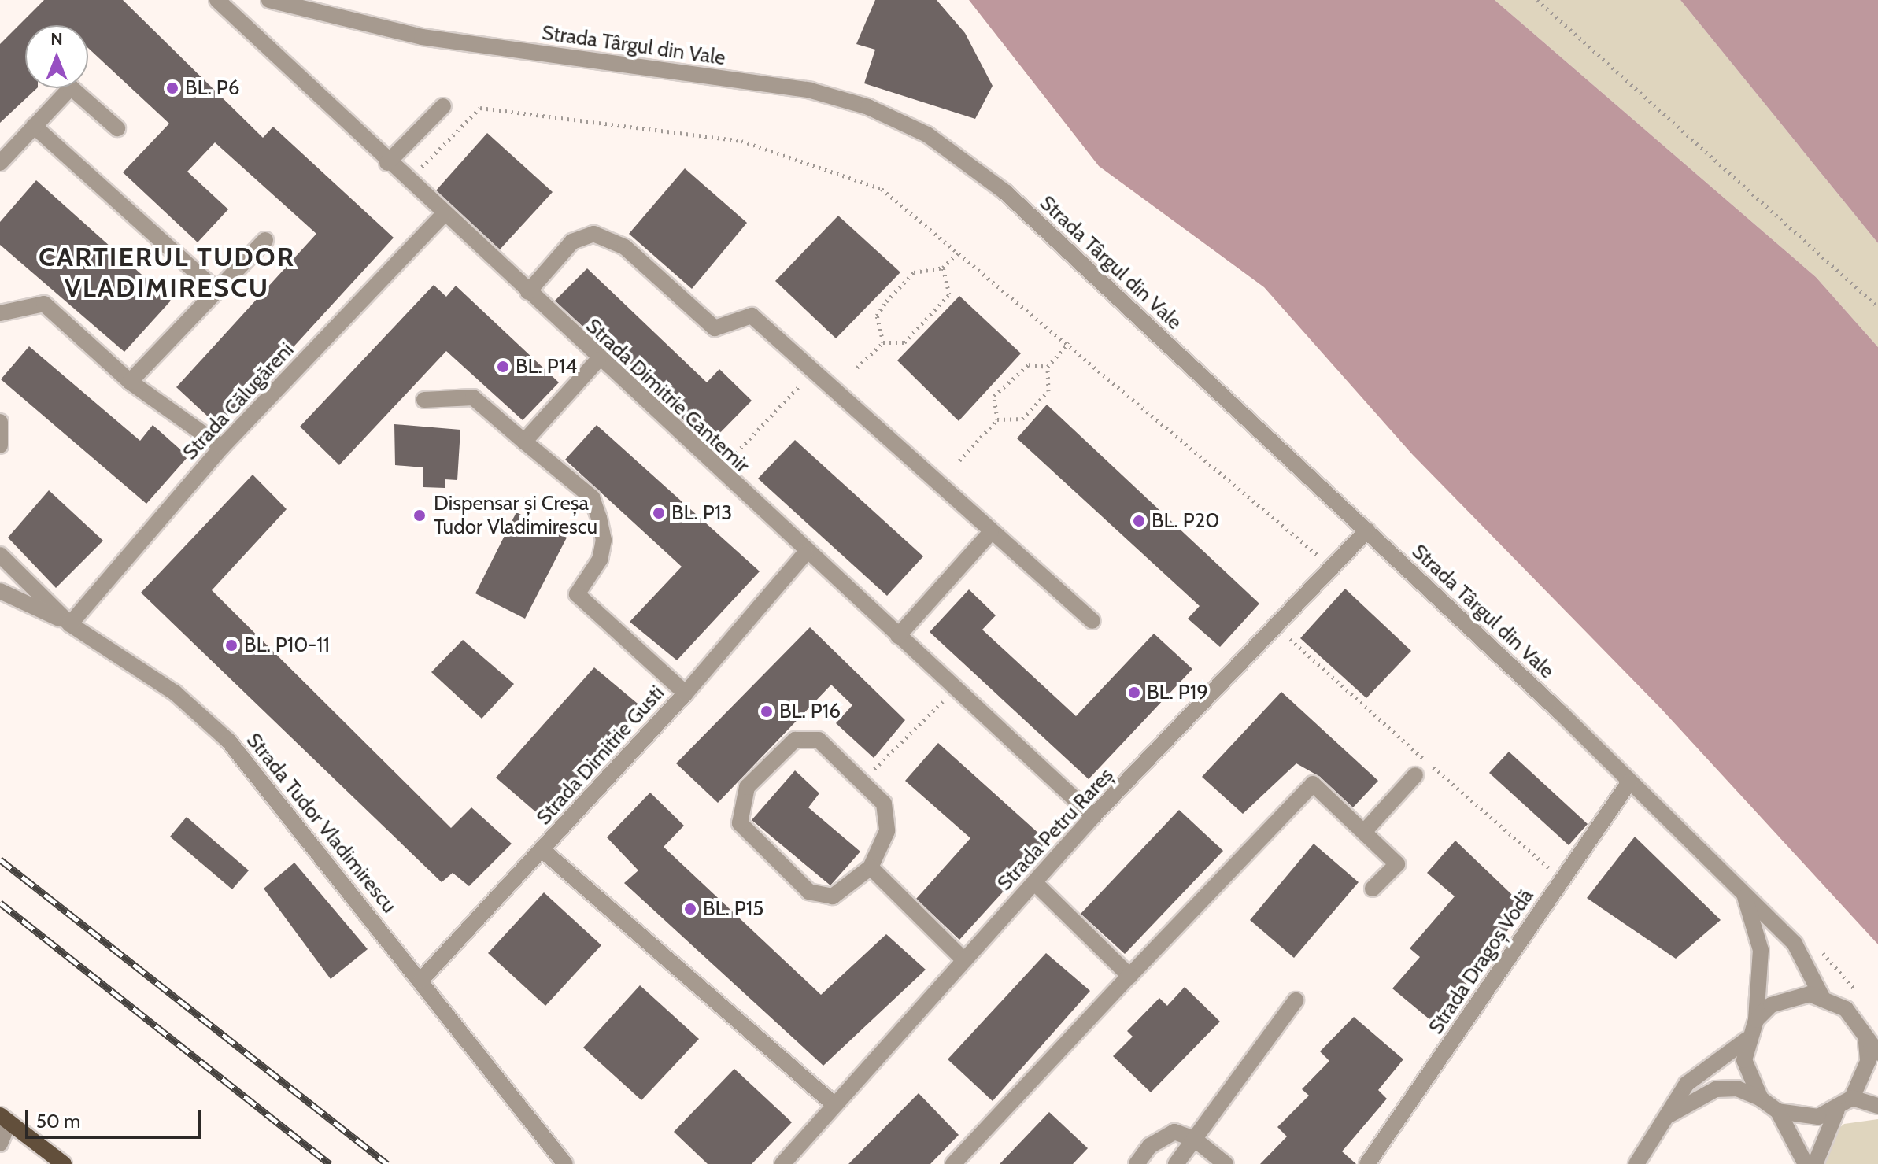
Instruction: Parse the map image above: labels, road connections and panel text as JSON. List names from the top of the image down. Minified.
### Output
{"streets":{"street":["Strada Târgul din Vale","Strada Dimitrie Cantemir","Strada Călugăreni","Strada Dimitrie Gusti","Strada Tudor Vladimirescu","Strada Petru Rareș","Strada Dragoș Vodă"]},"crossings":[["Strada Târgul din Vale","Strada Petru Rareș"],["Strada Târgul din Vale","Strada Dragoș Vodă"],["Strada Dimitrie Cantemir","Strada Călugăreni"],["Strada Dimitrie Cantemir","Strada Dimitrie Gusti"],["Strada Dimitrie Cantemir","Strada Petru Rareș"],["Strada Călugăreni","Strada Tudor Vladimirescu"],["Strada Dimitrie Gusti","Strada Tudor Vladimirescu"]],"districts":["CARTIERUL TUDOR VLADIMIRESCU"],"places":["BL. P6","BL. P14","BL. P13","Dispensar și Creșa Tudor Vladimirescu","BL. P20","BL. P10-11","BL. P19","BL. P16","BL. P15"],"scale_bar":"50 m","north":"top"}
